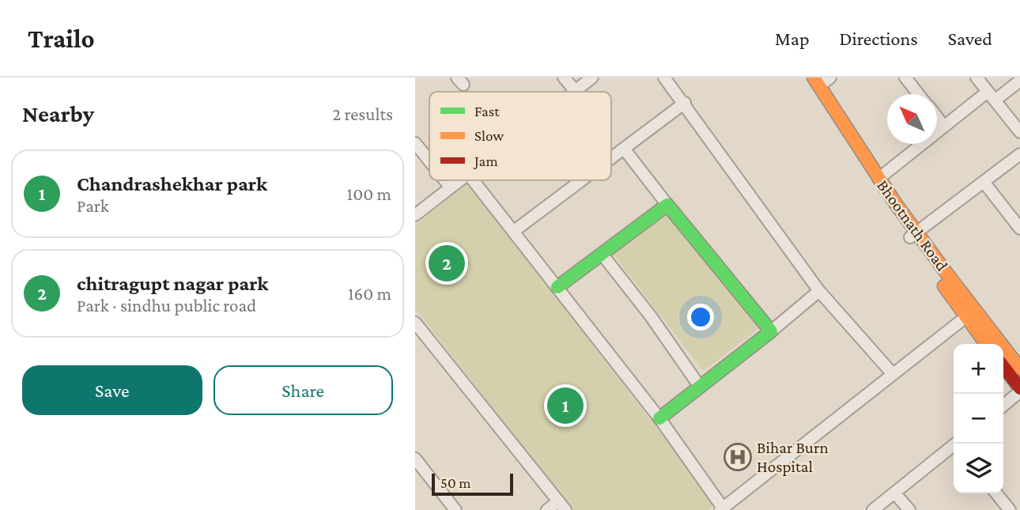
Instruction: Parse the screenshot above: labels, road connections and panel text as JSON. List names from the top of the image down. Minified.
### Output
{"streets":{"street":["Bhootnath Road"]},"places":{"hospital":["Bihar Burn Hospital"]},"legend":["Fast","Slow","Jam"],"scale_bar":"50 m","north":"top left","page":{"header":"Trailo","nav":["Map","Directions","Saved"],"heading":["Nearby","2 results"],"list":[{"mark":"1","name":"Chandrashekhar park","note":"Park","value":"100 m"},{"mark":"2","name":"chitragupt nagar park","note":"Park · sindhu public road","value":"160 m"}],"pins":["2","1"],"map_buttons":["+","−"],"buttons":["Save","Share"],"scale":"50 m"}}
